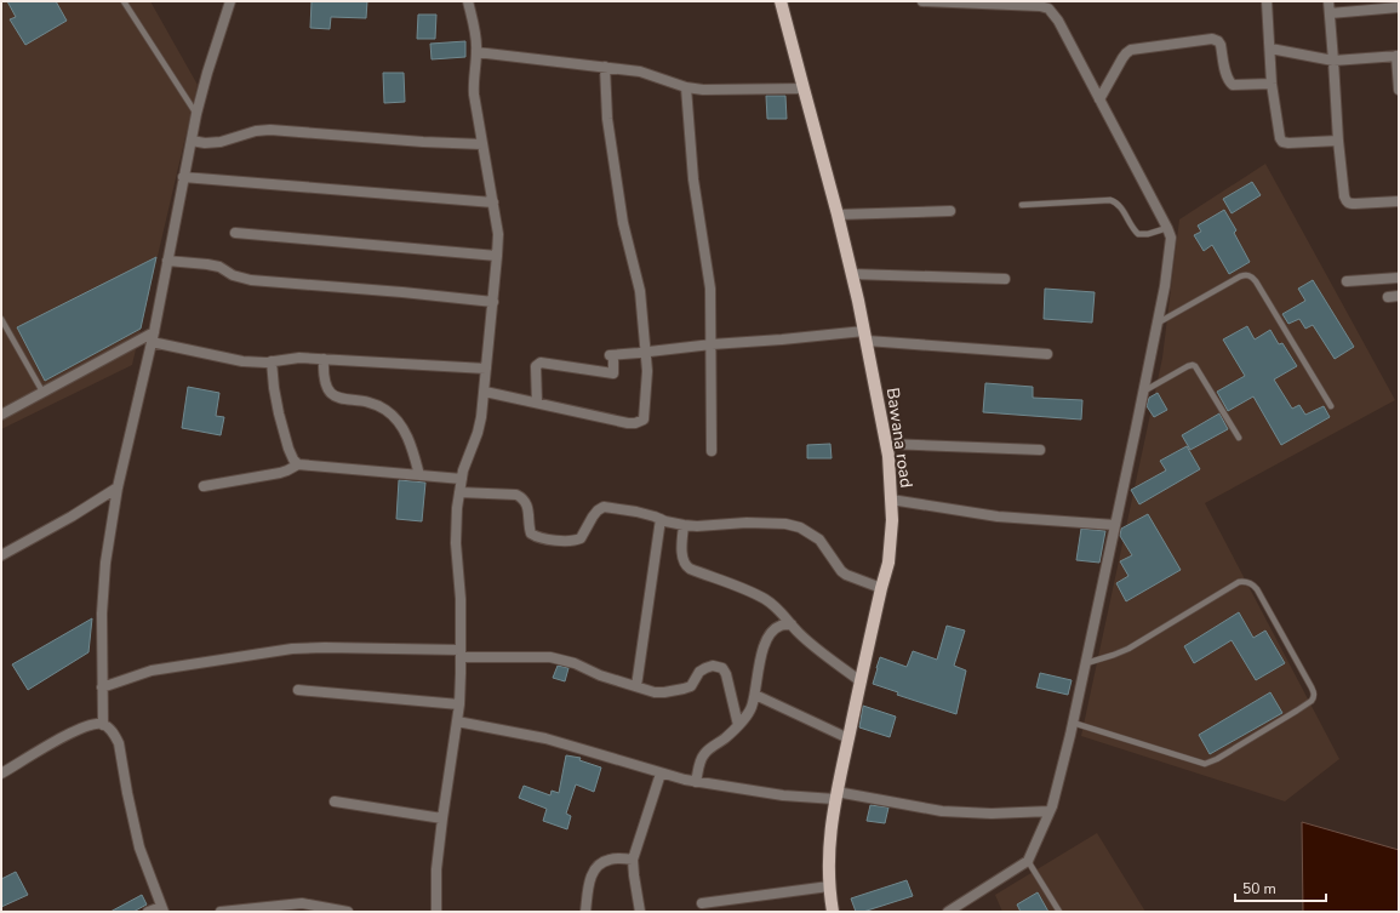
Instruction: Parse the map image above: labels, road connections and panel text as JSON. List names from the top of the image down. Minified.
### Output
{"streets":{"main road":["Bawana road"]},"scale_bar":"50 m"}
